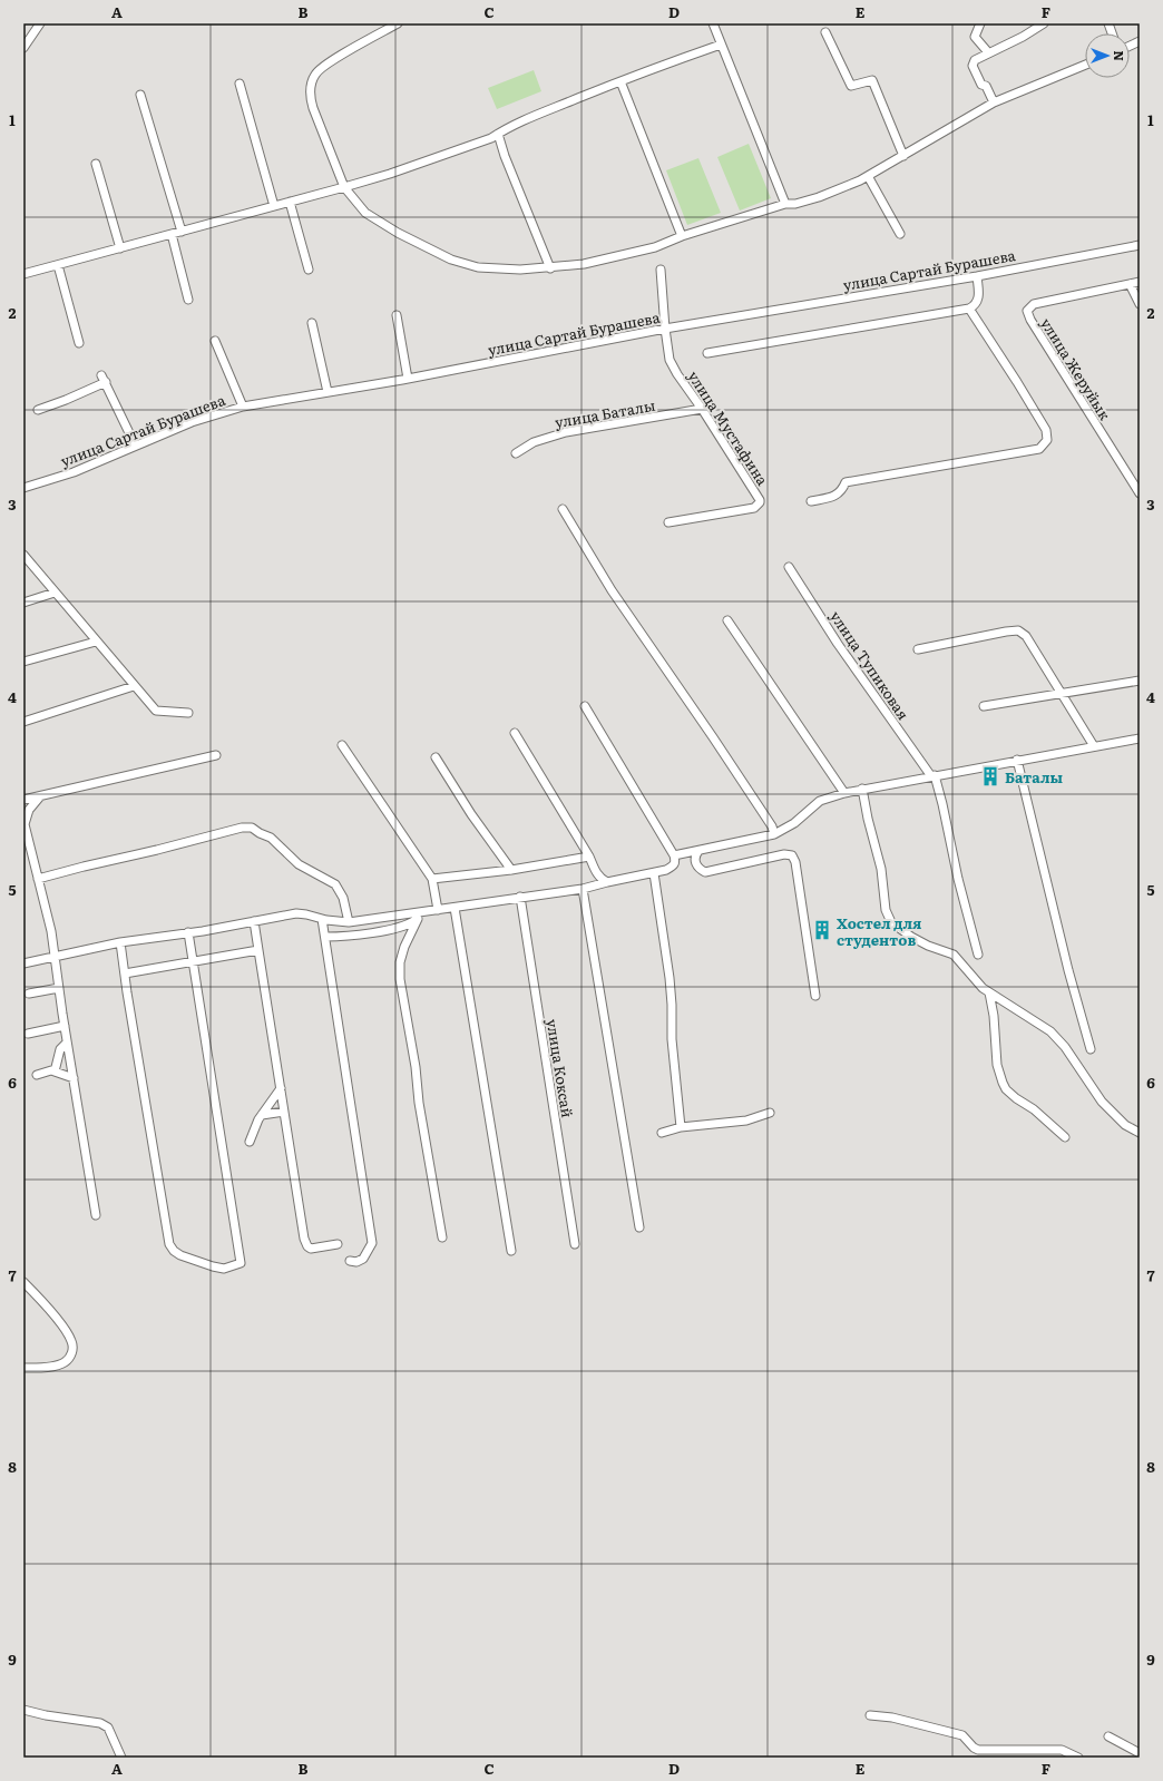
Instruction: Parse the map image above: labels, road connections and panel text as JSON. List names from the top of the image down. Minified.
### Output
{"streets":{"street":["улица Сартай Бурашева","улица Жеруйык","улица Баталы","улица Мустафина","улица Тупиковая","улица Коксай"]},"crossings":[["улица Сартай Бурашева","улица Мустафина"],["улица Баталы","улица Мустафина"]],"places":{"building":["Баталы","Хостел для студентов"]},"north":"right","grid":{"columns":["A","B","C","D","E","F"],"rows":["1","2","3","4","5","6","7","8","9"]}}
